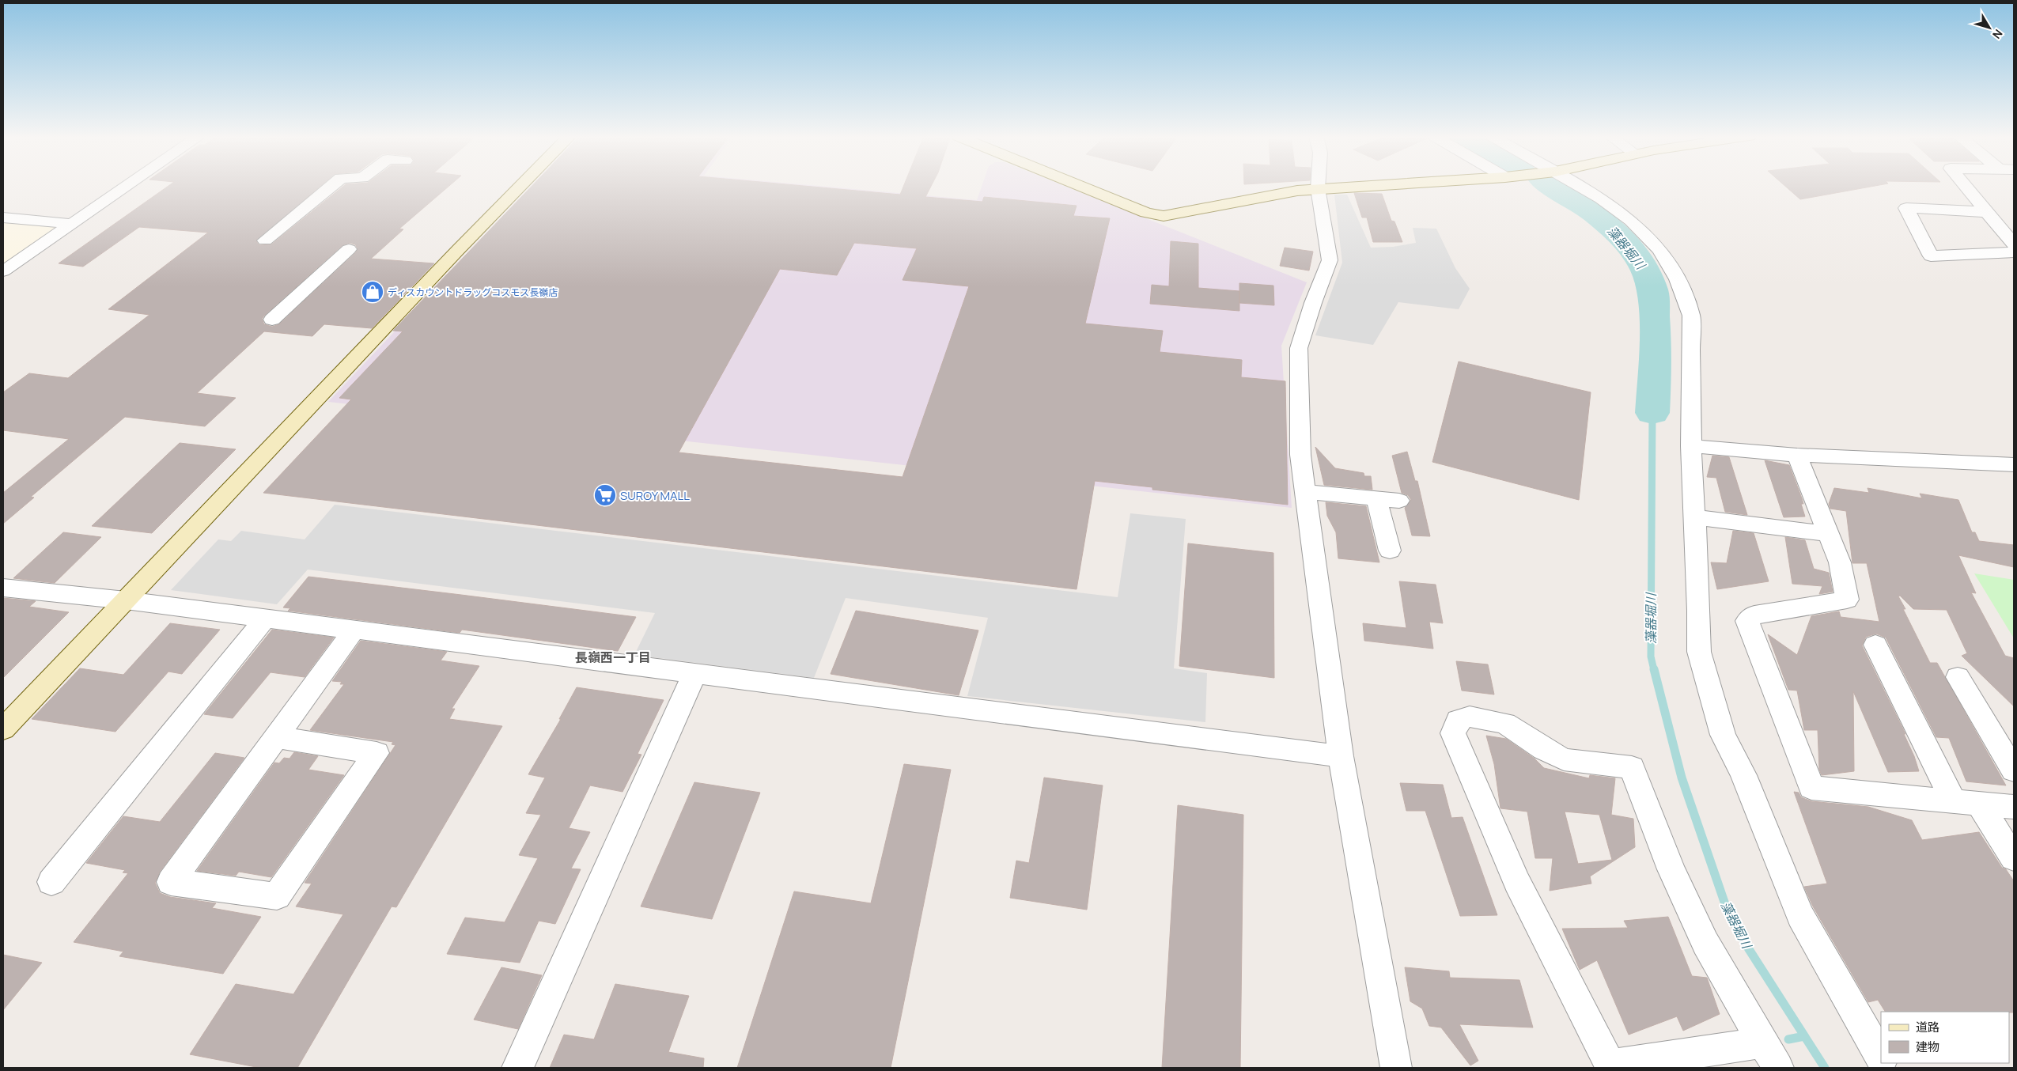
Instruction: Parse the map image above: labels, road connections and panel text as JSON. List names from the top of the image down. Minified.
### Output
{"districts":["長嶺西一丁目"],"water":["藻器堀川"],"places":{"shop":["ディスカウントドラッグコスモス長嶺店"],"supermarket":["SUROY MALL"]},"legend":["道路","建物"],"north":"bottom right"}
